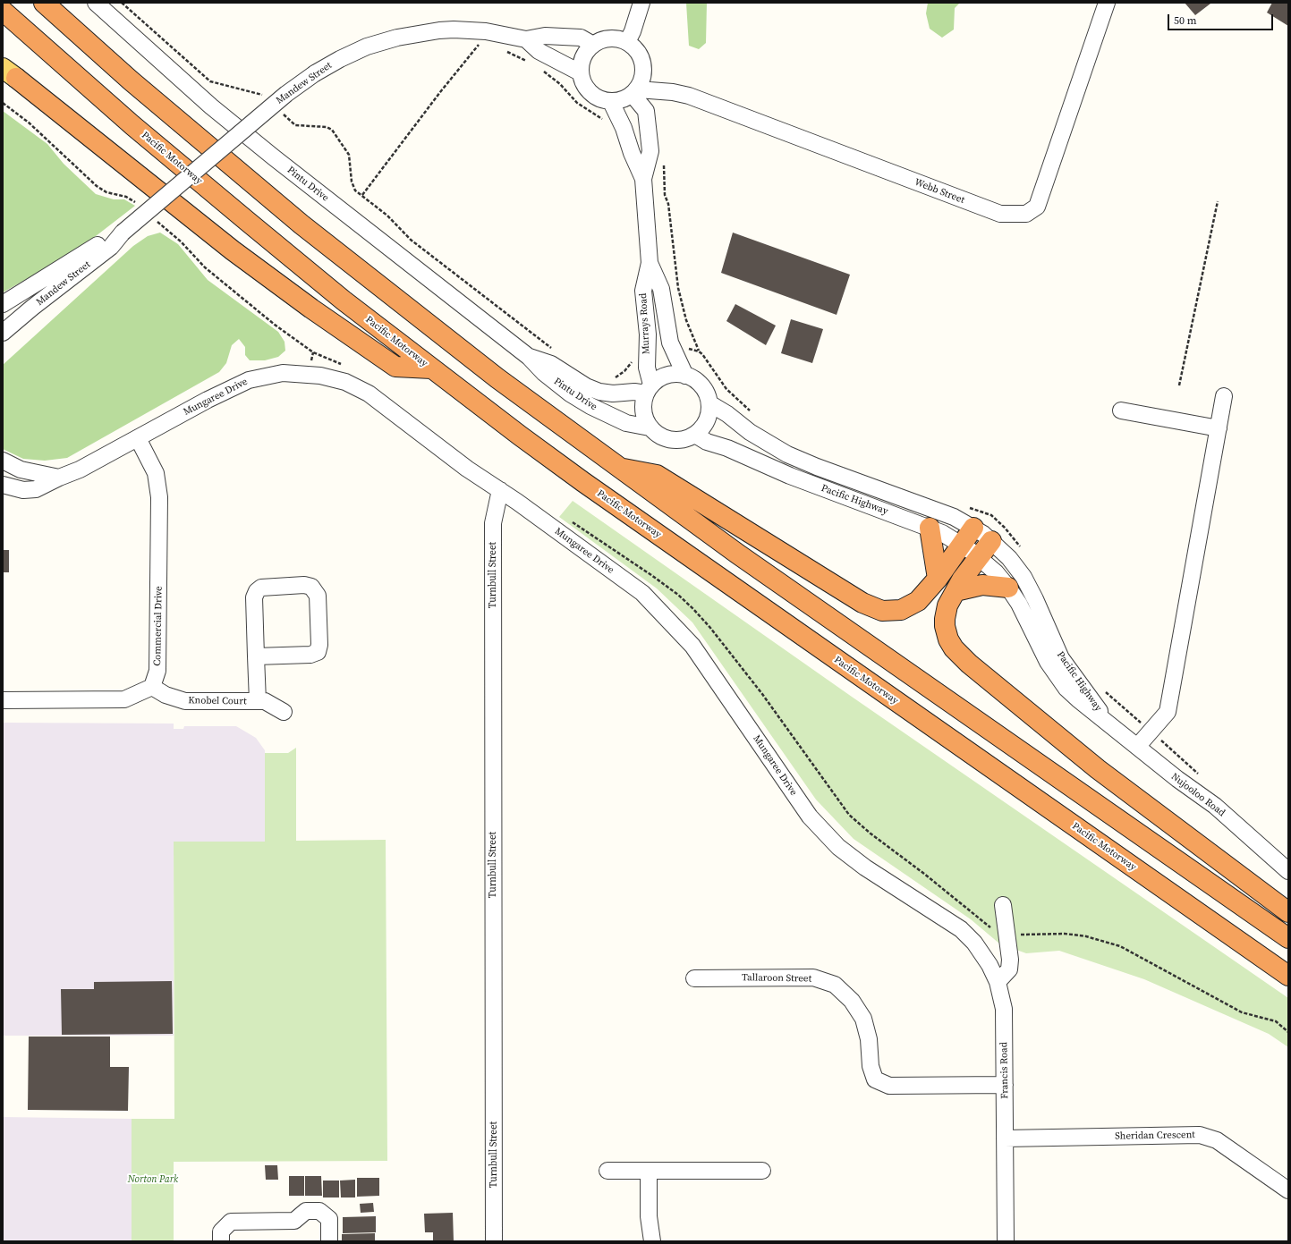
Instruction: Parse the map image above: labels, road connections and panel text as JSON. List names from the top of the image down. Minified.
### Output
{"streets":{"highway":["Pacific Motorway"],"street":["Mandew Street","Pintu Drive","Webb Street","Murrays Road","Mungaree Drive","Pacific Highway","Turnbull Street","Commercial Drive","Knobel Court","Nujooloo Road","Tallaroon Street","Francis Road","Sheridan Crescent"]},"crossings":[["Mandew Street","Webb Street"],["Mandew Street","Murrays Road"],["Pintu Drive","Murrays Road"],["Pintu Drive","Pacific Highway"],["Webb Street","Murrays Road"],["Murrays Road","Pacific Highway"],["Mungaree Drive","Turnbull Street"],["Mungaree Drive","Commercial Drive"],["Mungaree Drive","Francis Road"],["Pacific Highway","Nujooloo Road"],["Commercial Drive","Knobel Court"],["Tallaroon Street","Francis Road"],["Francis Road","Sheridan Crescent"]],"parks":["Norton Park"],"scale_bar":"50 m"}
